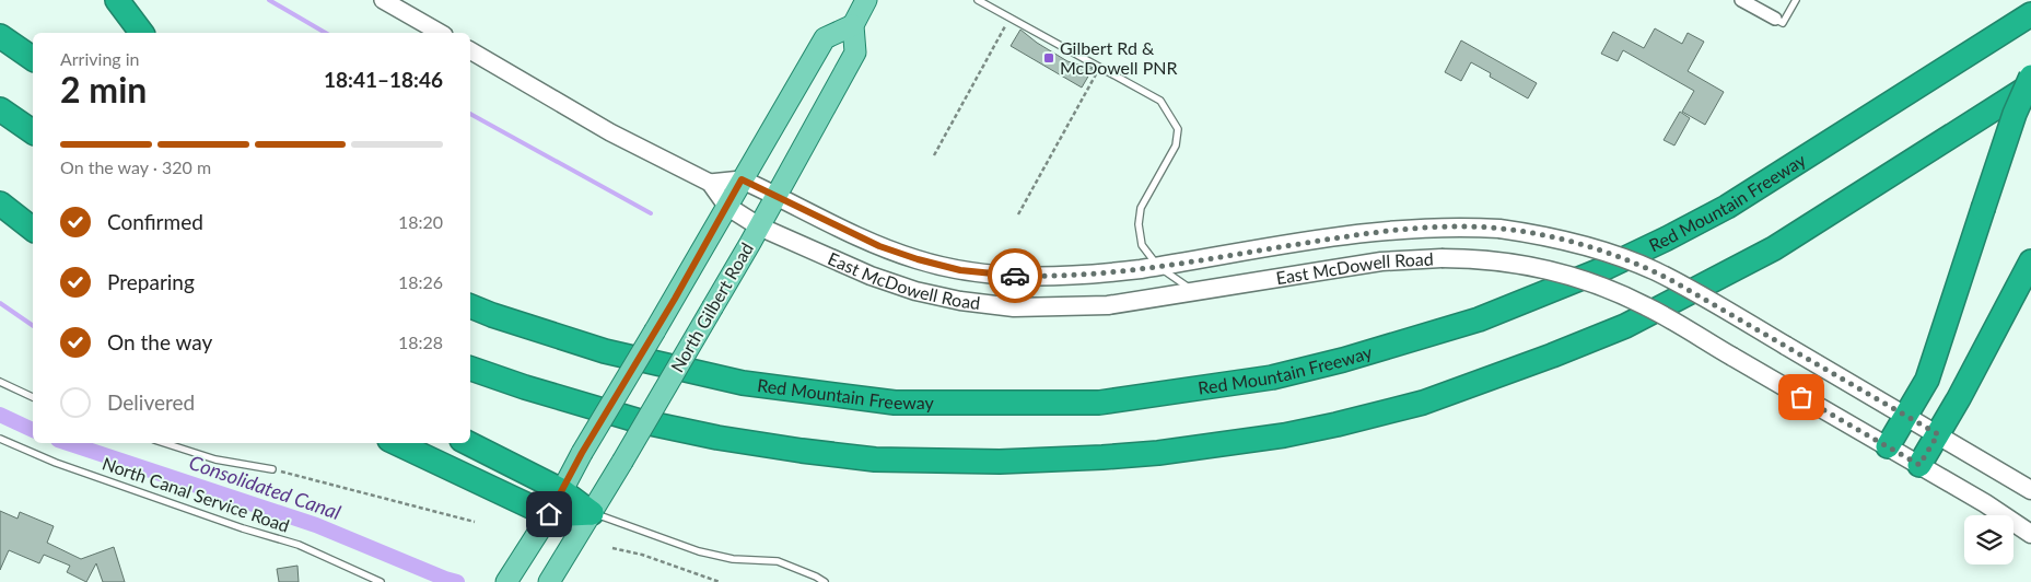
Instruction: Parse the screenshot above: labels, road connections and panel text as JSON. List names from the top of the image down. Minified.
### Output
{"streets":{"highway":["Red Mountain Freeway"],"main road":["East McDowell Road","North Gilbert Road"],"lane":["North Canal Service Road"]},"crossings":[["East McDowell Road","North Gilbert Road"]],"water":["Consolidated Canal"],"places":{"transit":["Gilbert Rd & McDowell PNR"]},"page":{"heading":["2 min","Arriving in","18:41–18:46"],"bar":"On the way · 320 m","list":[["Confirmed","18:20"],["Preparing","18:26"],["On the way","18:28"],"Delivered"]}}
